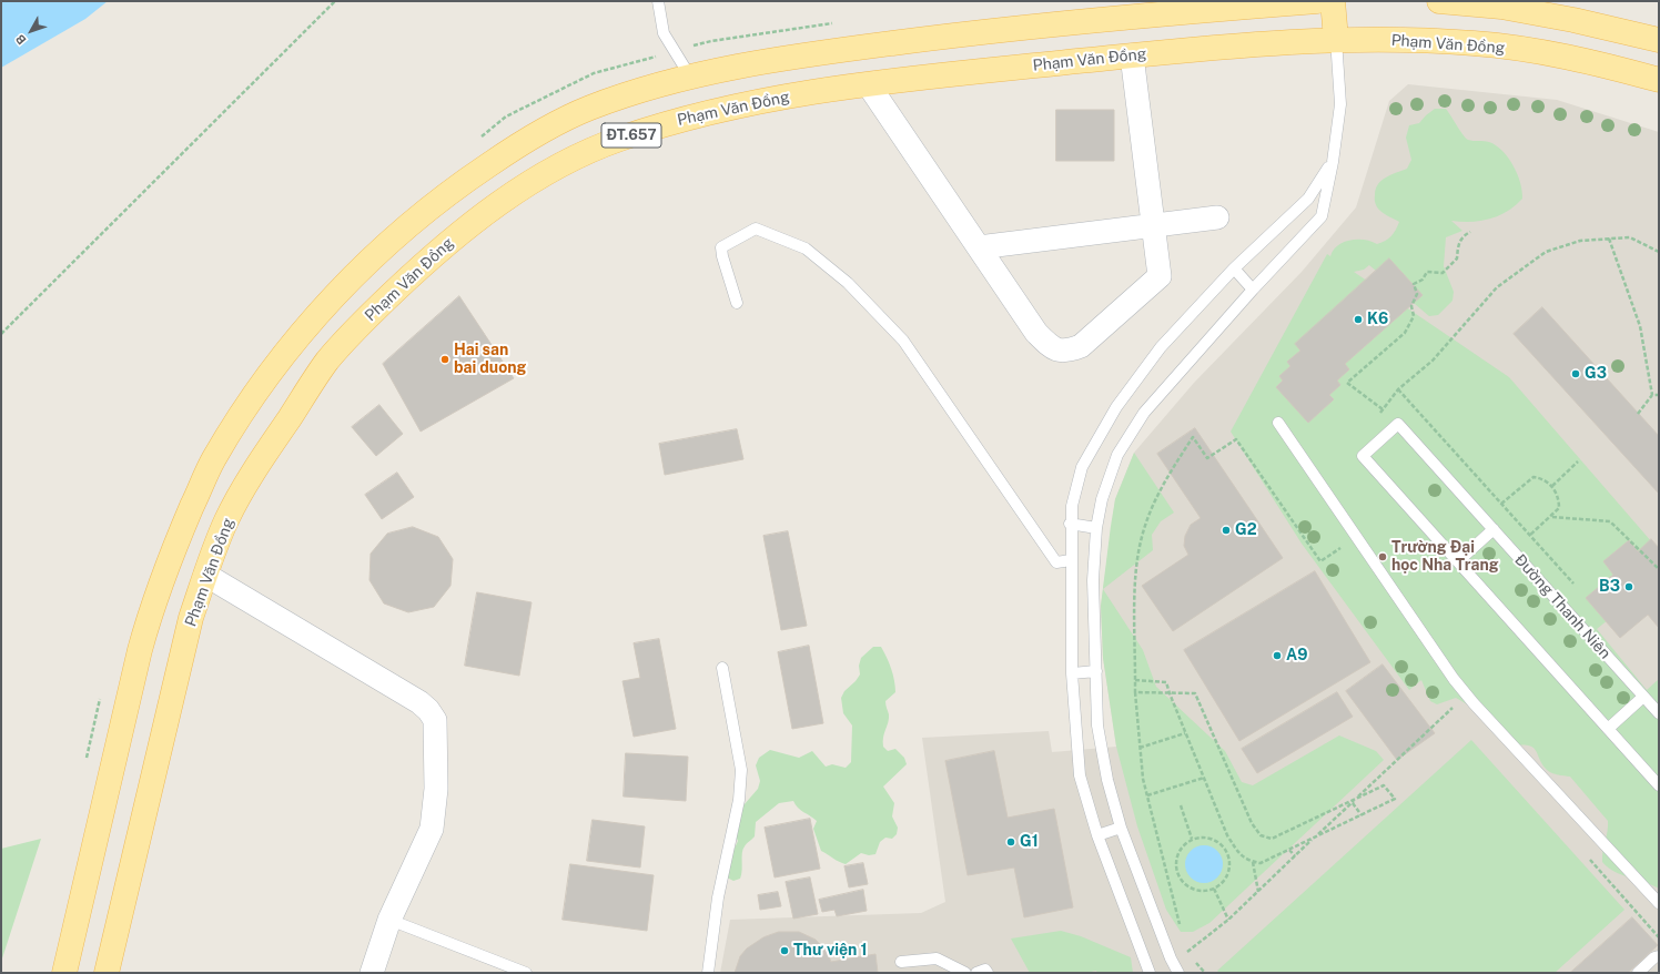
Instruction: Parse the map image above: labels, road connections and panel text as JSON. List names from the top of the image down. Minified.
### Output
{"streets":{"main road":["Phạm Văn Đồng","ĐT.657"],"lane":["Đường Thanh Niên"]},"places":["K6","Hai san bai duong","G3","G2","Trường Đại học Nha Trang","B3","A9","G1","Thư viện 1"],"north":"bottom left"}
